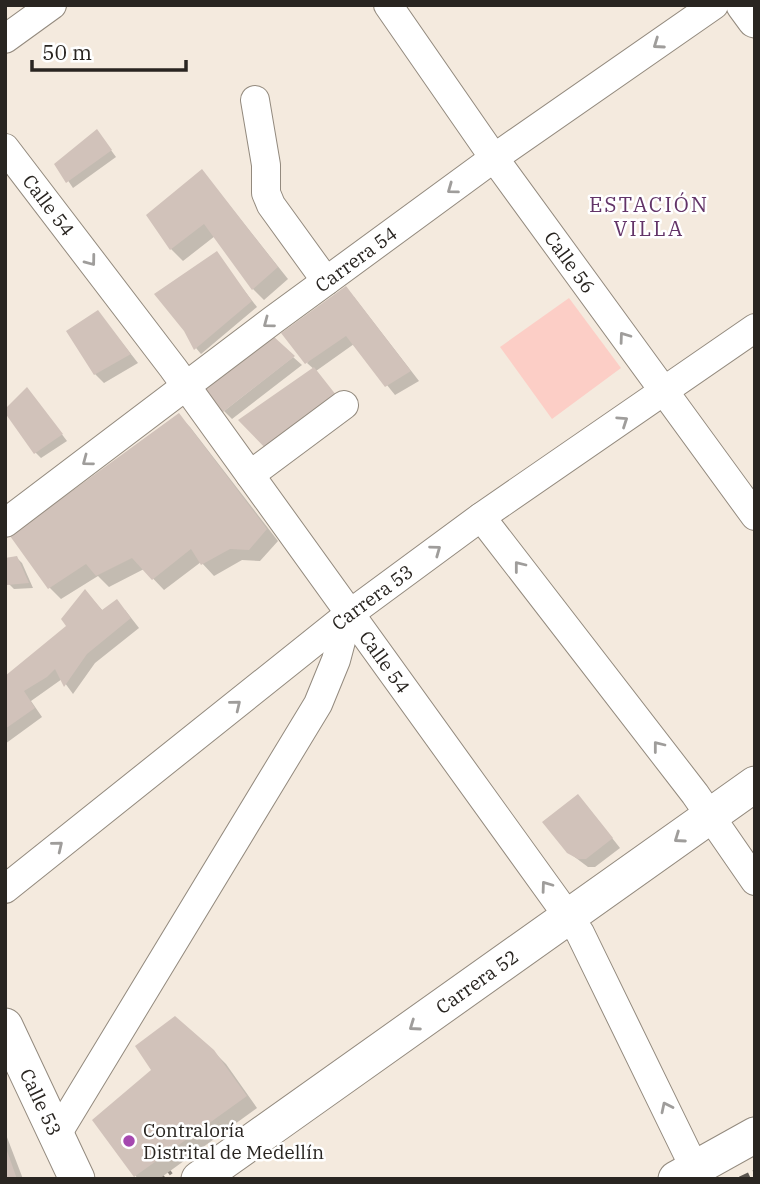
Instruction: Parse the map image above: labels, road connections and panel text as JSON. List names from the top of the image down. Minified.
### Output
{"streets":{"main road":["Carrera 52","Calle 53"],"street":["Calle 54","Carrera 54","Calle 56","Carrera 53"]},"crossings":[["Calle 54","Carrera 54"],["Calle 54","Carrera 53"],["Calle 54","Carrera 52"],["Carrera 54","Calle 56"],["Calle 56","Carrera 53"]],"one_way":["Carrera 54","Calle 56","Carrera 52"],"districts":["ESTACIÓN VILLA"],"places":["Contraloría Distrital de Medellín"],"scale_bar":"50 m"}
